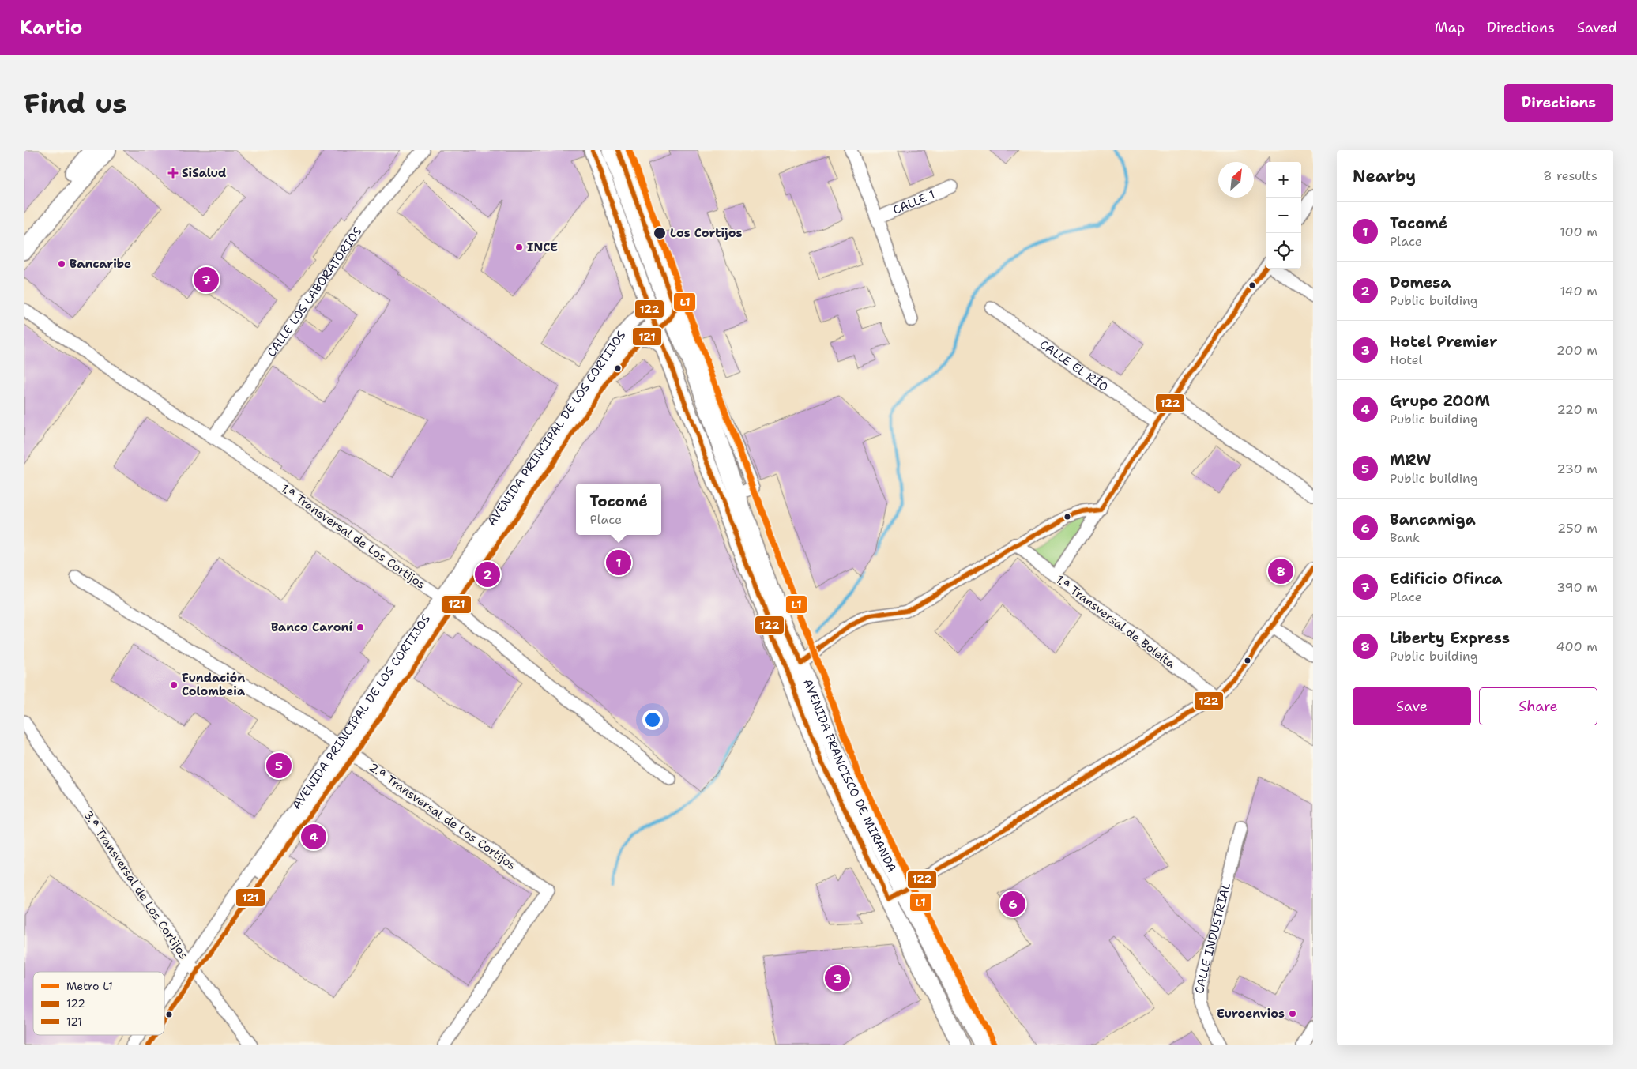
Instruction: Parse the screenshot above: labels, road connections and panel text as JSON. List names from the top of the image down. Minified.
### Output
{"streets":{"main road":["AVENIDA FRANCISCO DE MIRANDA"],"street":["CALLE 1","CALLE LOS LABORATORIOS","CALLE EL RÍO","AVENIDA PRINCIPAL DE LOS CORTIJOS","1.ª Transversal de Los Cortijos","1.ª Transversal de Boleíta","2.ª Transversal de Los Cortijos","3.ª Transversal de Los Cortijos","CALLE INDUSTRIAL"]},"crossings":[["CALLE LOS LABORATORIOS","1.ª Transversal de Los Cortijos"],["AVENIDA PRINCIPAL DE LOS CORTIJOS","1.ª Transversal de Los Cortijos"],["AVENIDA PRINCIPAL DE LOS CORTIJOS","AVENIDA FRANCISCO DE MIRANDA"],["AVENIDA PRINCIPAL DE LOS CORTIJOS","2.ª Transversal de Los Cortijos"],["AVENIDA PRINCIPAL DE LOS CORTIJOS","3.ª Transversal de Los Cortijos"]],"places":{"health":["SiSalud"],"other":["Los Cortijos","INCE","Bancaribe","Banco Caroní","Fundación Colombeia","Euroenvios"]},"lines":["metro line L1","transit line 122","transit line 121"],"legend":["Metro L1","122","121"],"north":"top right","page":{"header":"Kartio","nav":["Map","Directions","Saved"],"buttons":["Directions",["Save","Share"]],"title":"Find us","heading":["Nearby","8 results"],"map_buttons":["+","−"],"list":[{"mark":"1","name":"Tocomé","note":"Place","value":"100 m"},{"mark":"2","name":"Domesa","note":"Public building","value":"140 m"},{"mark":"3","name":"Hotel Premier","note":"Hotel","value":"200 m"},{"mark":"4","name":"Grupo ZOOM","note":"Public building","value":"220 m"},{"mark":"5","name":"MRW","note":"Public building","value":"230 m"},{"mark":"6","name":"Bancamiga","note":"Bank","value":"250 m"},{"mark":"7","name":"Edificio Ofinca","note":"Place","value":"390 m"},{"mark":"8","name":"Liberty Express","note":"Public building","value":"400 m"}],"pins":["7","1","8","2","5","4","6","3"],"popup":["Tocomé","Place"]}}
